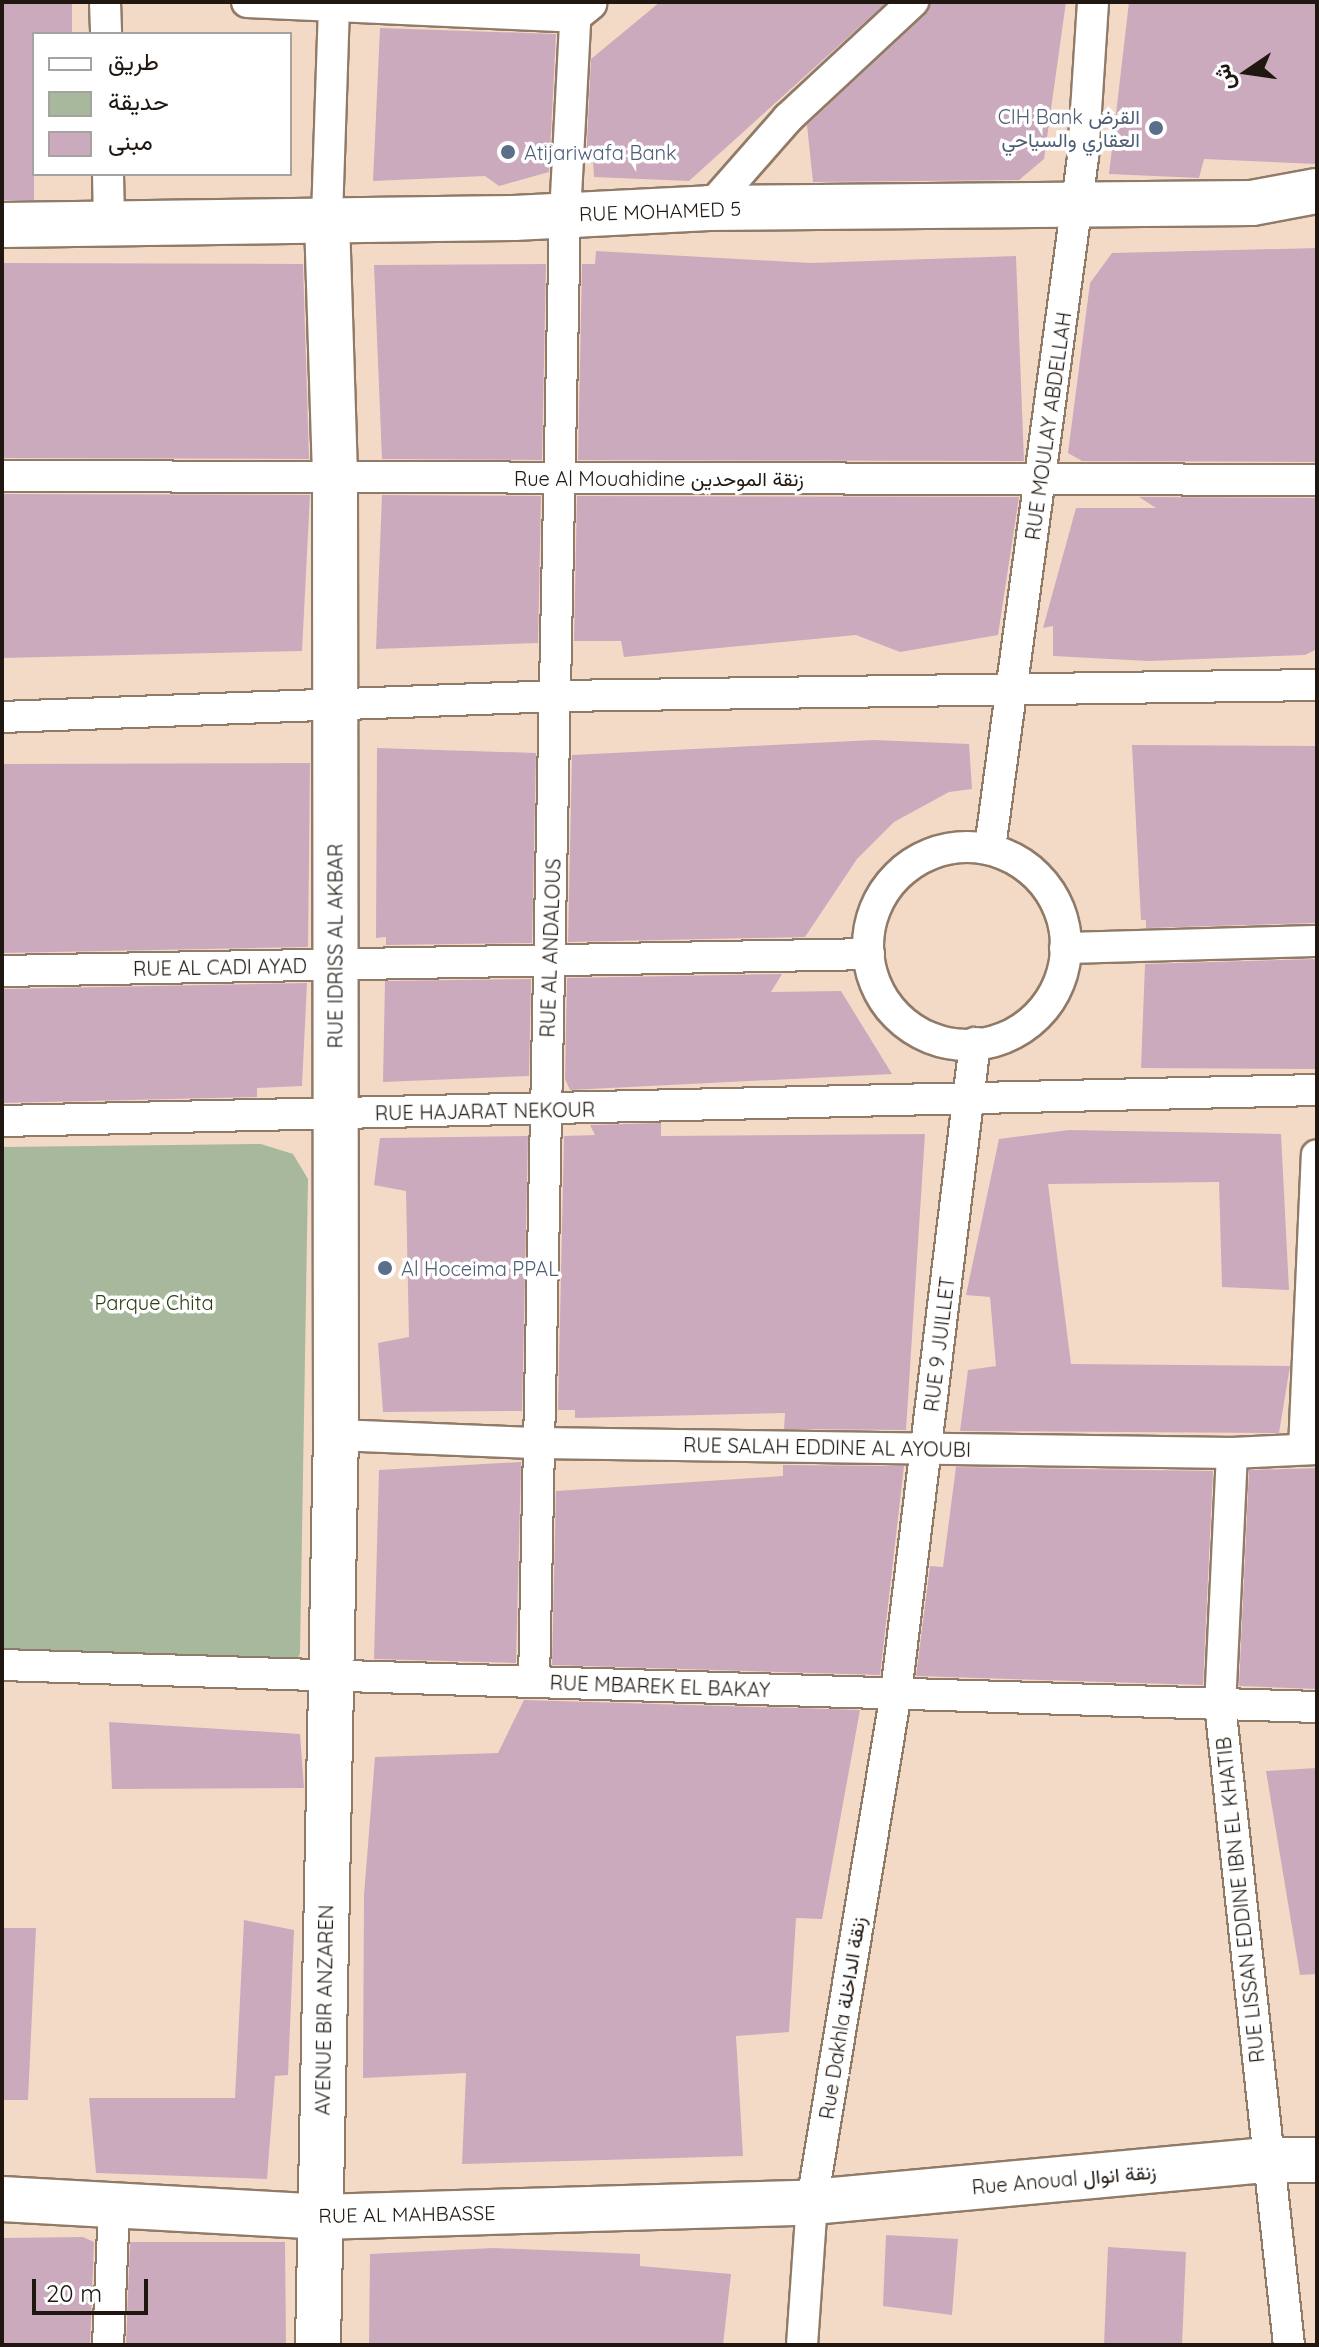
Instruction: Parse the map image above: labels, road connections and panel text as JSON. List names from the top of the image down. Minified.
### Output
{"streets":{"street":["RUE MOHAMED 5","RUE MOULAY ABDELLAH","Rue Al Mouahidine زنقة الموحدين","RUE IDRISS AL AKBAR","RUE AL ANDALOUS","RUE AL CADI AYAD","RUE HAJARAT NEKOUR","RUE 9 JUILLET","RUE SALAH EDDINE AL AYOUBI","RUE MBAREK EL BAKAY","RUE LISSAN EDDINE IBN EL KHATIB","AVENUE BIR ANZAREN","Rue Dakhla زنقة الداخلة","Rue Anoual زنقة انوال","RUE AL MAHBASSE"]},"crossings":[["RUE MOHAMED 5","RUE MOULAY ABDELLAH"],["RUE MOHAMED 5","RUE IDRISS AL AKBAR"],["RUE MOHAMED 5","RUE AL ANDALOUS"],["RUE MOULAY ABDELLAH","Rue Al Mouahidine زنقة الموحدين"],["RUE MOULAY ABDELLAH","RUE AL CADI AYAD"],["RUE MOULAY ABDELLAH","RUE 9 JUILLET"],["Rue Al Mouahidine زنقة الموحدين","RUE IDRISS AL AKBAR"],["Rue Al Mouahidine زنقة الموحدين","RUE AL ANDALOUS"],["RUE IDRISS AL AKBAR","RUE AL CADI AYAD"],["RUE IDRISS AL AKBAR","RUE HAJARAT NEKOUR"],["RUE IDRISS AL AKBAR","RUE SALAH EDDINE AL AYOUBI"],["RUE IDRISS AL AKBAR","RUE MBAREK EL BAKAY"],["RUE IDRISS AL AKBAR","AVENUE BIR ANZAREN"],["RUE AL ANDALOUS","RUE AL CADI AYAD"],["RUE AL ANDALOUS","RUE HAJARAT NEKOUR"],["RUE AL ANDALOUS","RUE SALAH EDDINE AL AYOUBI"],["RUE AL ANDALOUS","RUE MBAREK EL BAKAY"],["RUE AL CADI AYAD","RUE 9 JUILLET"],["RUE HAJARAT NEKOUR","RUE 9 JUILLET"],["RUE 9 JUILLET","RUE SALAH EDDINE AL AYOUBI"],["RUE 9 JUILLET","RUE MBAREK EL BAKAY"],["RUE 9 JUILLET","Rue Dakhla زنقة الداخلة"],["RUE SALAH EDDINE AL AYOUBI","RUE LISSAN EDDINE IBN EL KHATIB"],["RUE MBAREK EL BAKAY","RUE LISSAN EDDINE IBN EL KHATIB"],["RUE MBAREK EL BAKAY","AVENUE BIR ANZAREN"],["RUE MBAREK EL BAKAY","Rue Dakhla زنقة الداخلة"],["RUE LISSAN EDDINE IBN EL KHATIB","Rue Anoual زنقة انوال"],["AVENUE BIR ANZAREN","RUE AL MAHBASSE"],["Rue Dakhla زنقة الداخلة","Rue Anoual زنقة انوال"],["Rue Dakhla زنقة الداخلة","RUE AL MAHBASSE"],["Rue Anoual زنقة انوال","RUE AL MAHBASSE"]],"parks":["Parque Chita"],"places":["CIH Bank القرض العقاري والسياحي","Atijariwafa Bank","Al Hoceima PPAL"],"legend":["طريق","حديقة","مبنى"],"scale_bar":"20 m","north":"left"}
